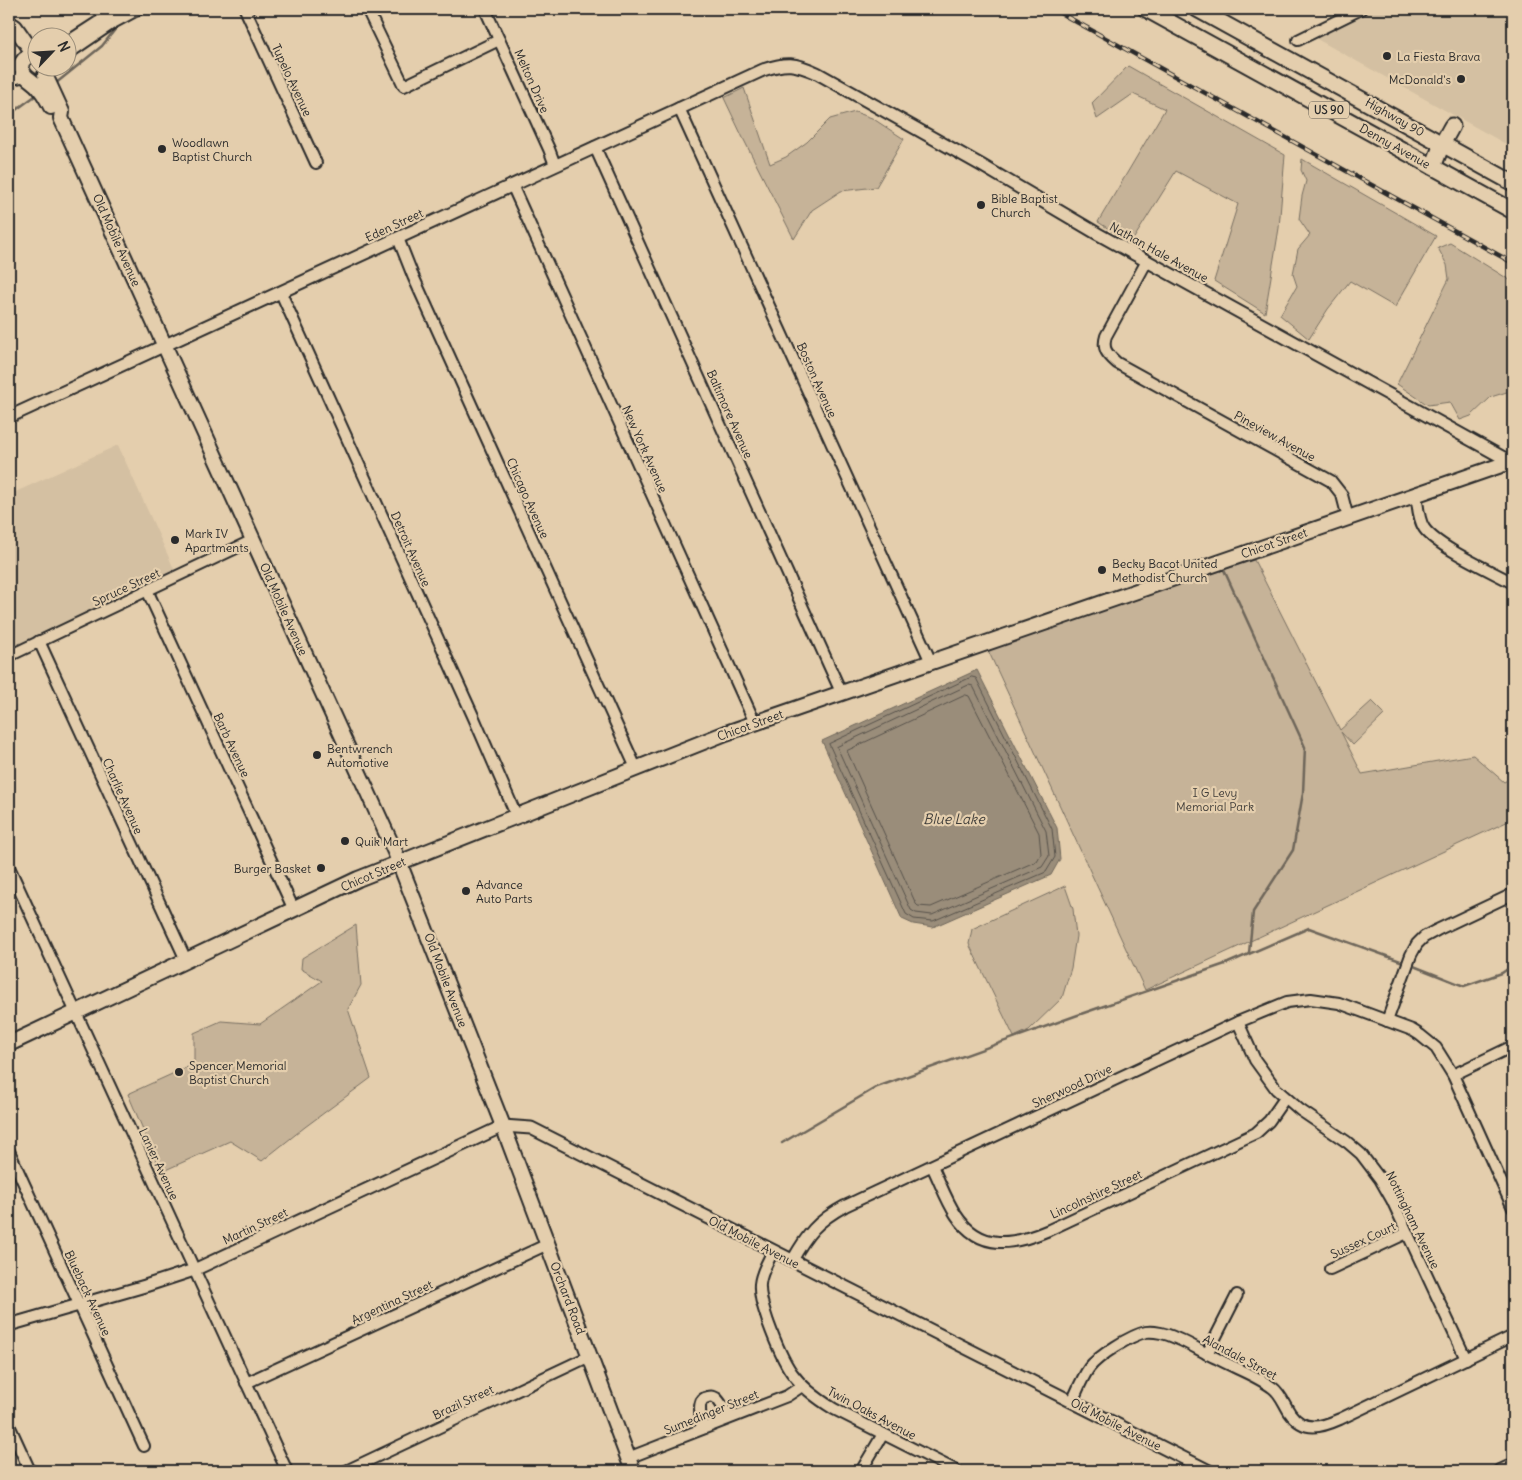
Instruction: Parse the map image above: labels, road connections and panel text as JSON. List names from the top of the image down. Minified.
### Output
{"streets":{"main road":["US 90","Highway 90","Denny Avenue","Old Mobile Avenue","Chicot Street","Orchard Road"],"street":["Tupelo Avenue","Melton Drive","Eden Street","Nathan Hale Avenue","Boston Avenue","Baltimore Avenue","Pineview Avenue","New York Avenue","Chicago Avenue","Detroit Avenue","Spruce Street","Barb Avenue","Charlie Avenue","Sherwood Drive","Lanier Avenue","Lincolnshire Street","Nottingham Avenue","Martin Street","Sussex Court","Blueback Avenue","Argentina Street","Alandale Street","Brazil Street","Sumedinger Street","Twin Oaks Avenue"]},"crossings":[["Melton Drive","Eden Street"],["Eden Street","Old Mobile Avenue"],["Eden Street","Nathan Hale Avenue"],["Eden Street","Boston Avenue"],["Eden Street","Baltimore Avenue"],["Eden Street","New York Avenue"],["Eden Street","Chicago Avenue"],["Eden Street","Detroit Avenue"],["Old Mobile Avenue","Chicot Street"],["Old Mobile Avenue","Spruce Street"],["Old Mobile Avenue","Sherwood Drive"],["Old Mobile Avenue","Martin Street"],["Old Mobile Avenue","Orchard Road"],["Old Mobile Avenue","Alandale Street"],["Old Mobile Avenue","Twin Oaks Avenue"],["Nathan Hale Avenue","Pineview Avenue"],["Nathan Hale Avenue","Chicot Street"],["Boston Avenue","Chicot Street"],["Baltimore Avenue","Chicot Street"],["Pineview Avenue","Chicot Street"],["New York Avenue","Chicot Street"],["Chicago Avenue","Chicot Street"],["Chicot Street","Detroit Avenue"],["Chicot Street","Barb Avenue"],["Chicot Street","Charlie Avenue"],["Chicot Street","Lanier Avenue"],["Spruce Street","Barb Avenue"],["Spruce Street","Charlie Avenue"],["Sherwood Drive","Lincolnshire Street"],["Sherwood Drive","Nottingham Avenue"],["Lanier Avenue","Martin Street"],["Lanier Avenue","Argentina Street"],["Lincolnshire Street","Nottingham Avenue"],["Nottingham Avenue","Sussex Court"],["Nottingham Avenue","Alandale Street"],["Martin Street","Blueback Avenue"],["Martin Street","Orchard Road"],["Orchard Road","Argentina Street"],["Orchard Road","Brazil Street"],["Orchard Road","Sumedinger Street"],["Sumedinger Street","Twin Oaks Avenue"]],"water":["Blue Lake"],"parks":["I G Levy Memorial Park"],"places":["La Fiesta Brava","McDonald's","Woodlawn Baptist Church","Bible Baptist Church","Mark IV Apartments","Becky Bacot United Methodist Church","Bentwrench Automotive","Quik Mart","Burger Basket","Advance Auto Parts","Spencer Memorial Baptist Church"],"north":"top right"}
